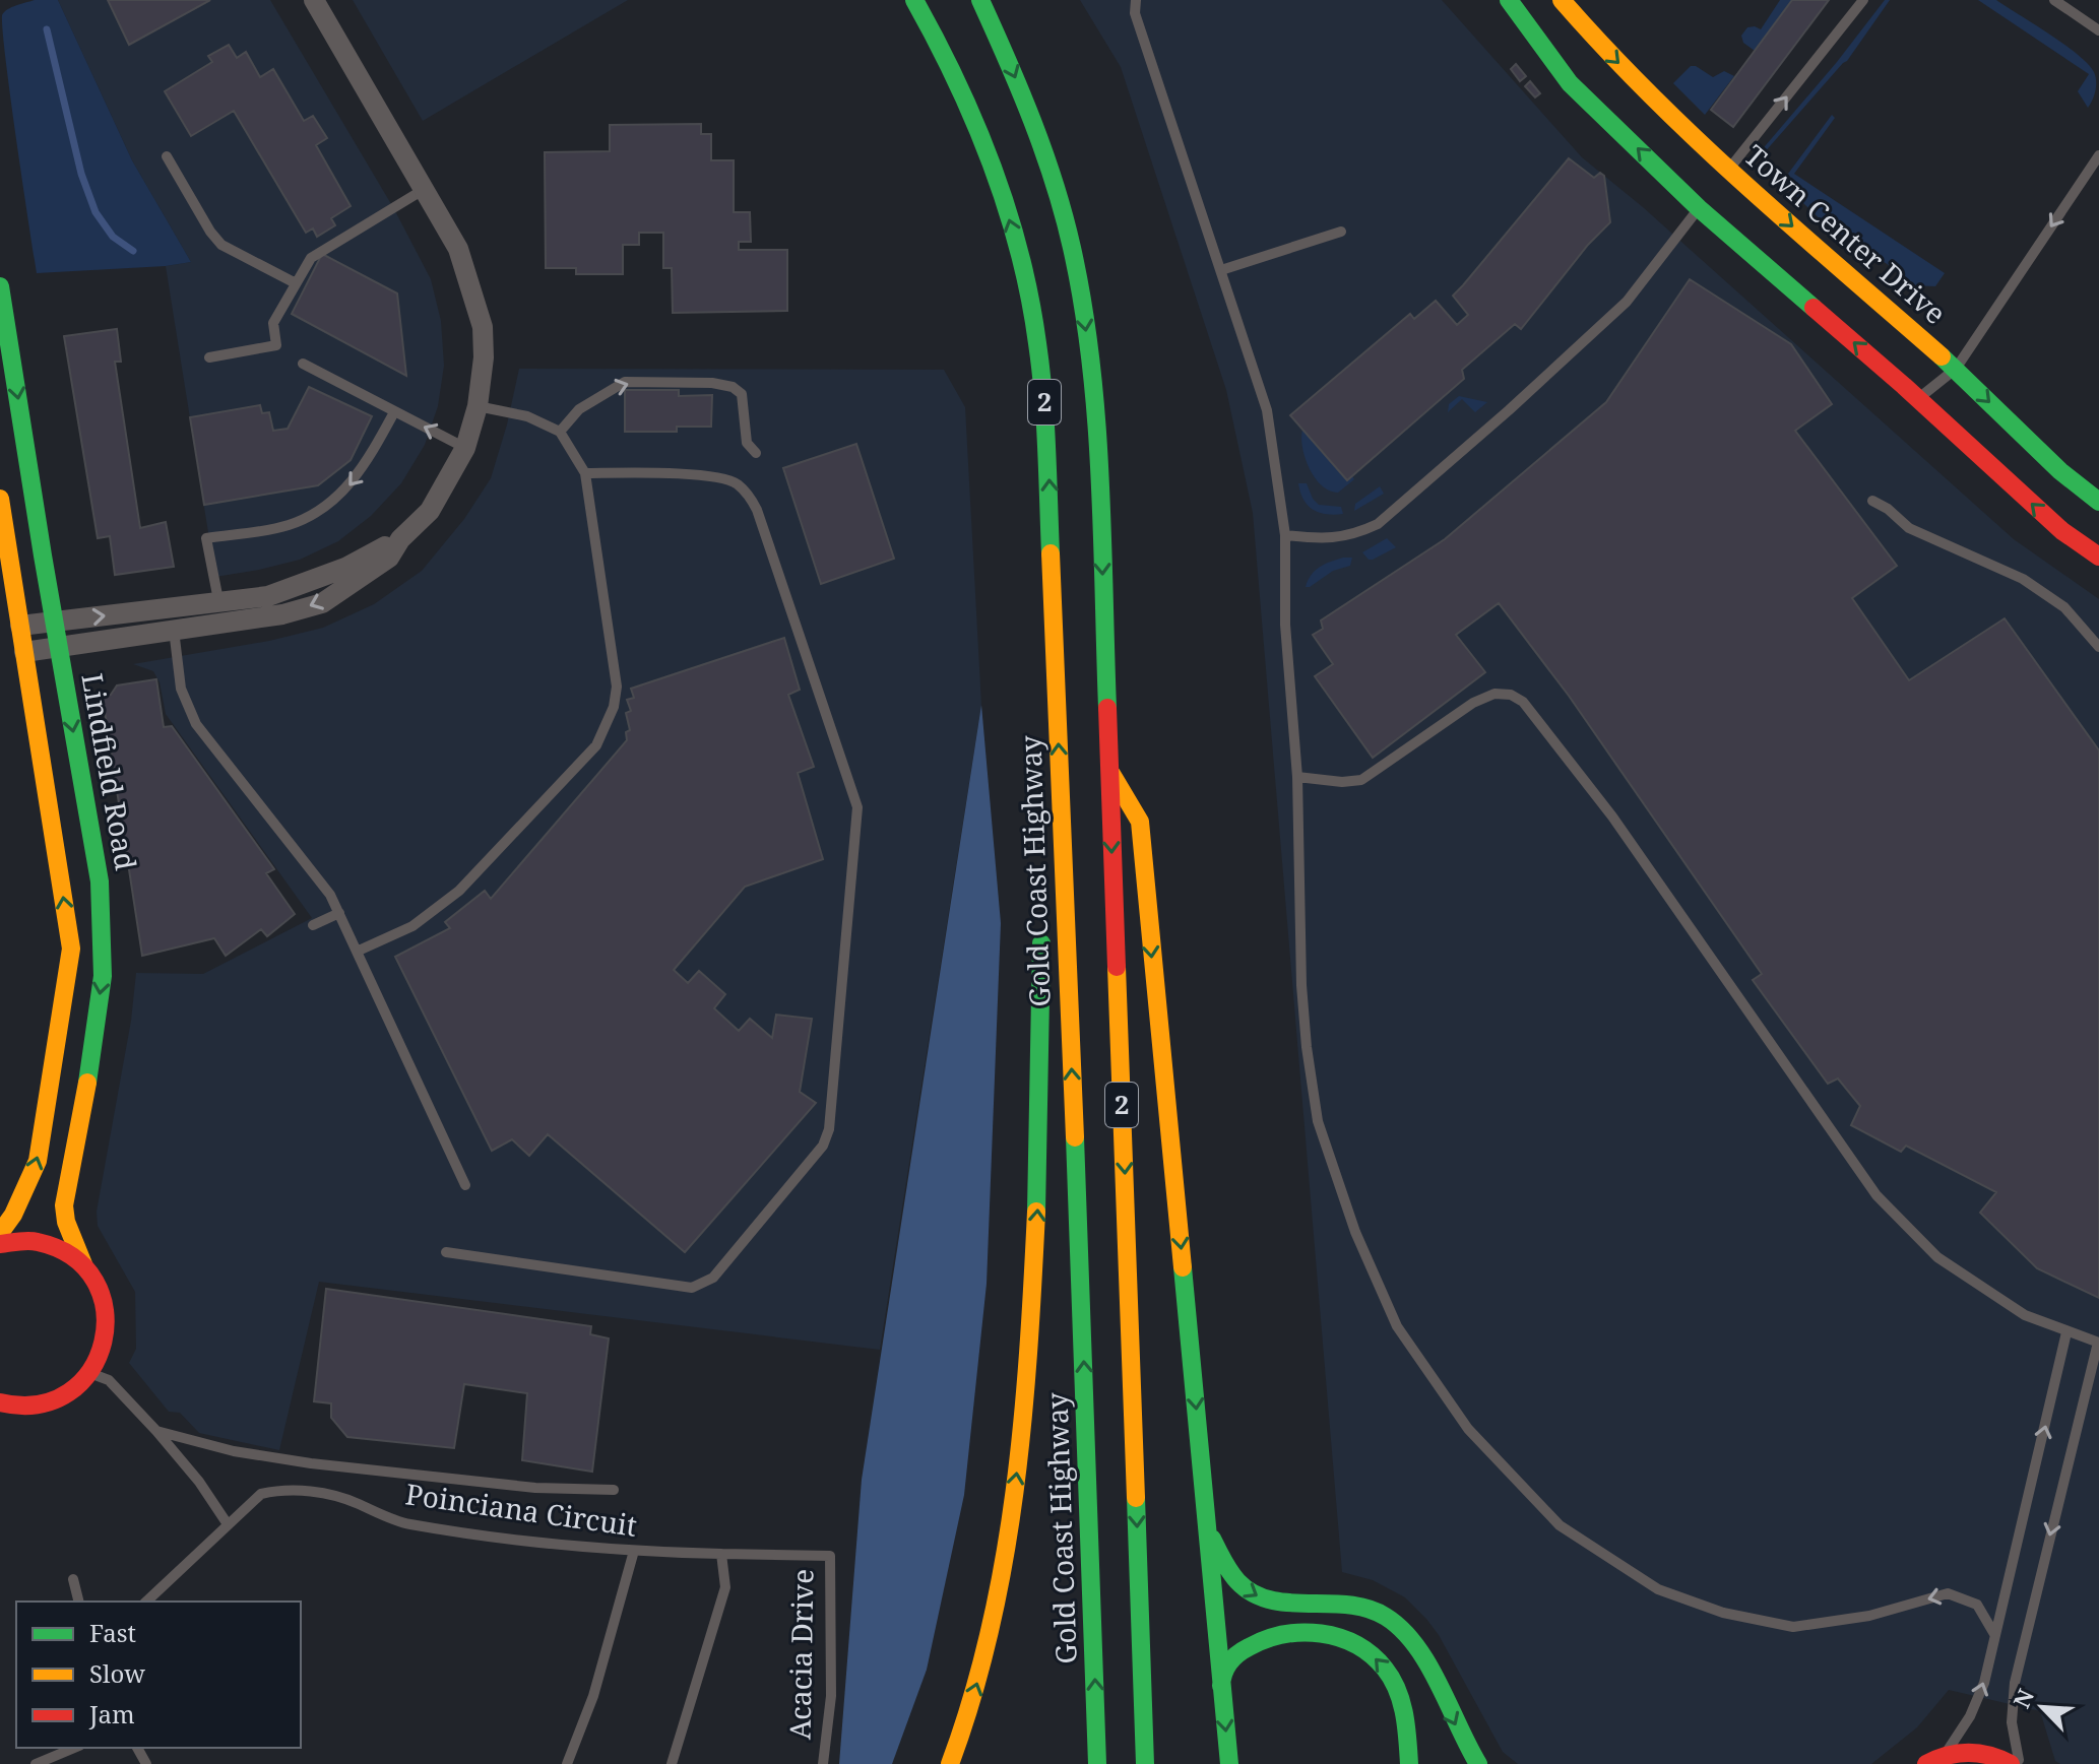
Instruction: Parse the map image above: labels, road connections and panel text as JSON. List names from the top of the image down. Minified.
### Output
{"streets":{"main road":["Town Center Drive","2","Lindfield Road","Gold Coast Highway"],"lane":["Poinciana Circuit","Acacia Drive"]},"crossings":[["Poinciana Circuit","Acacia Drive"]],"legend":["Fast","Slow","Jam"],"north":"top left"}
